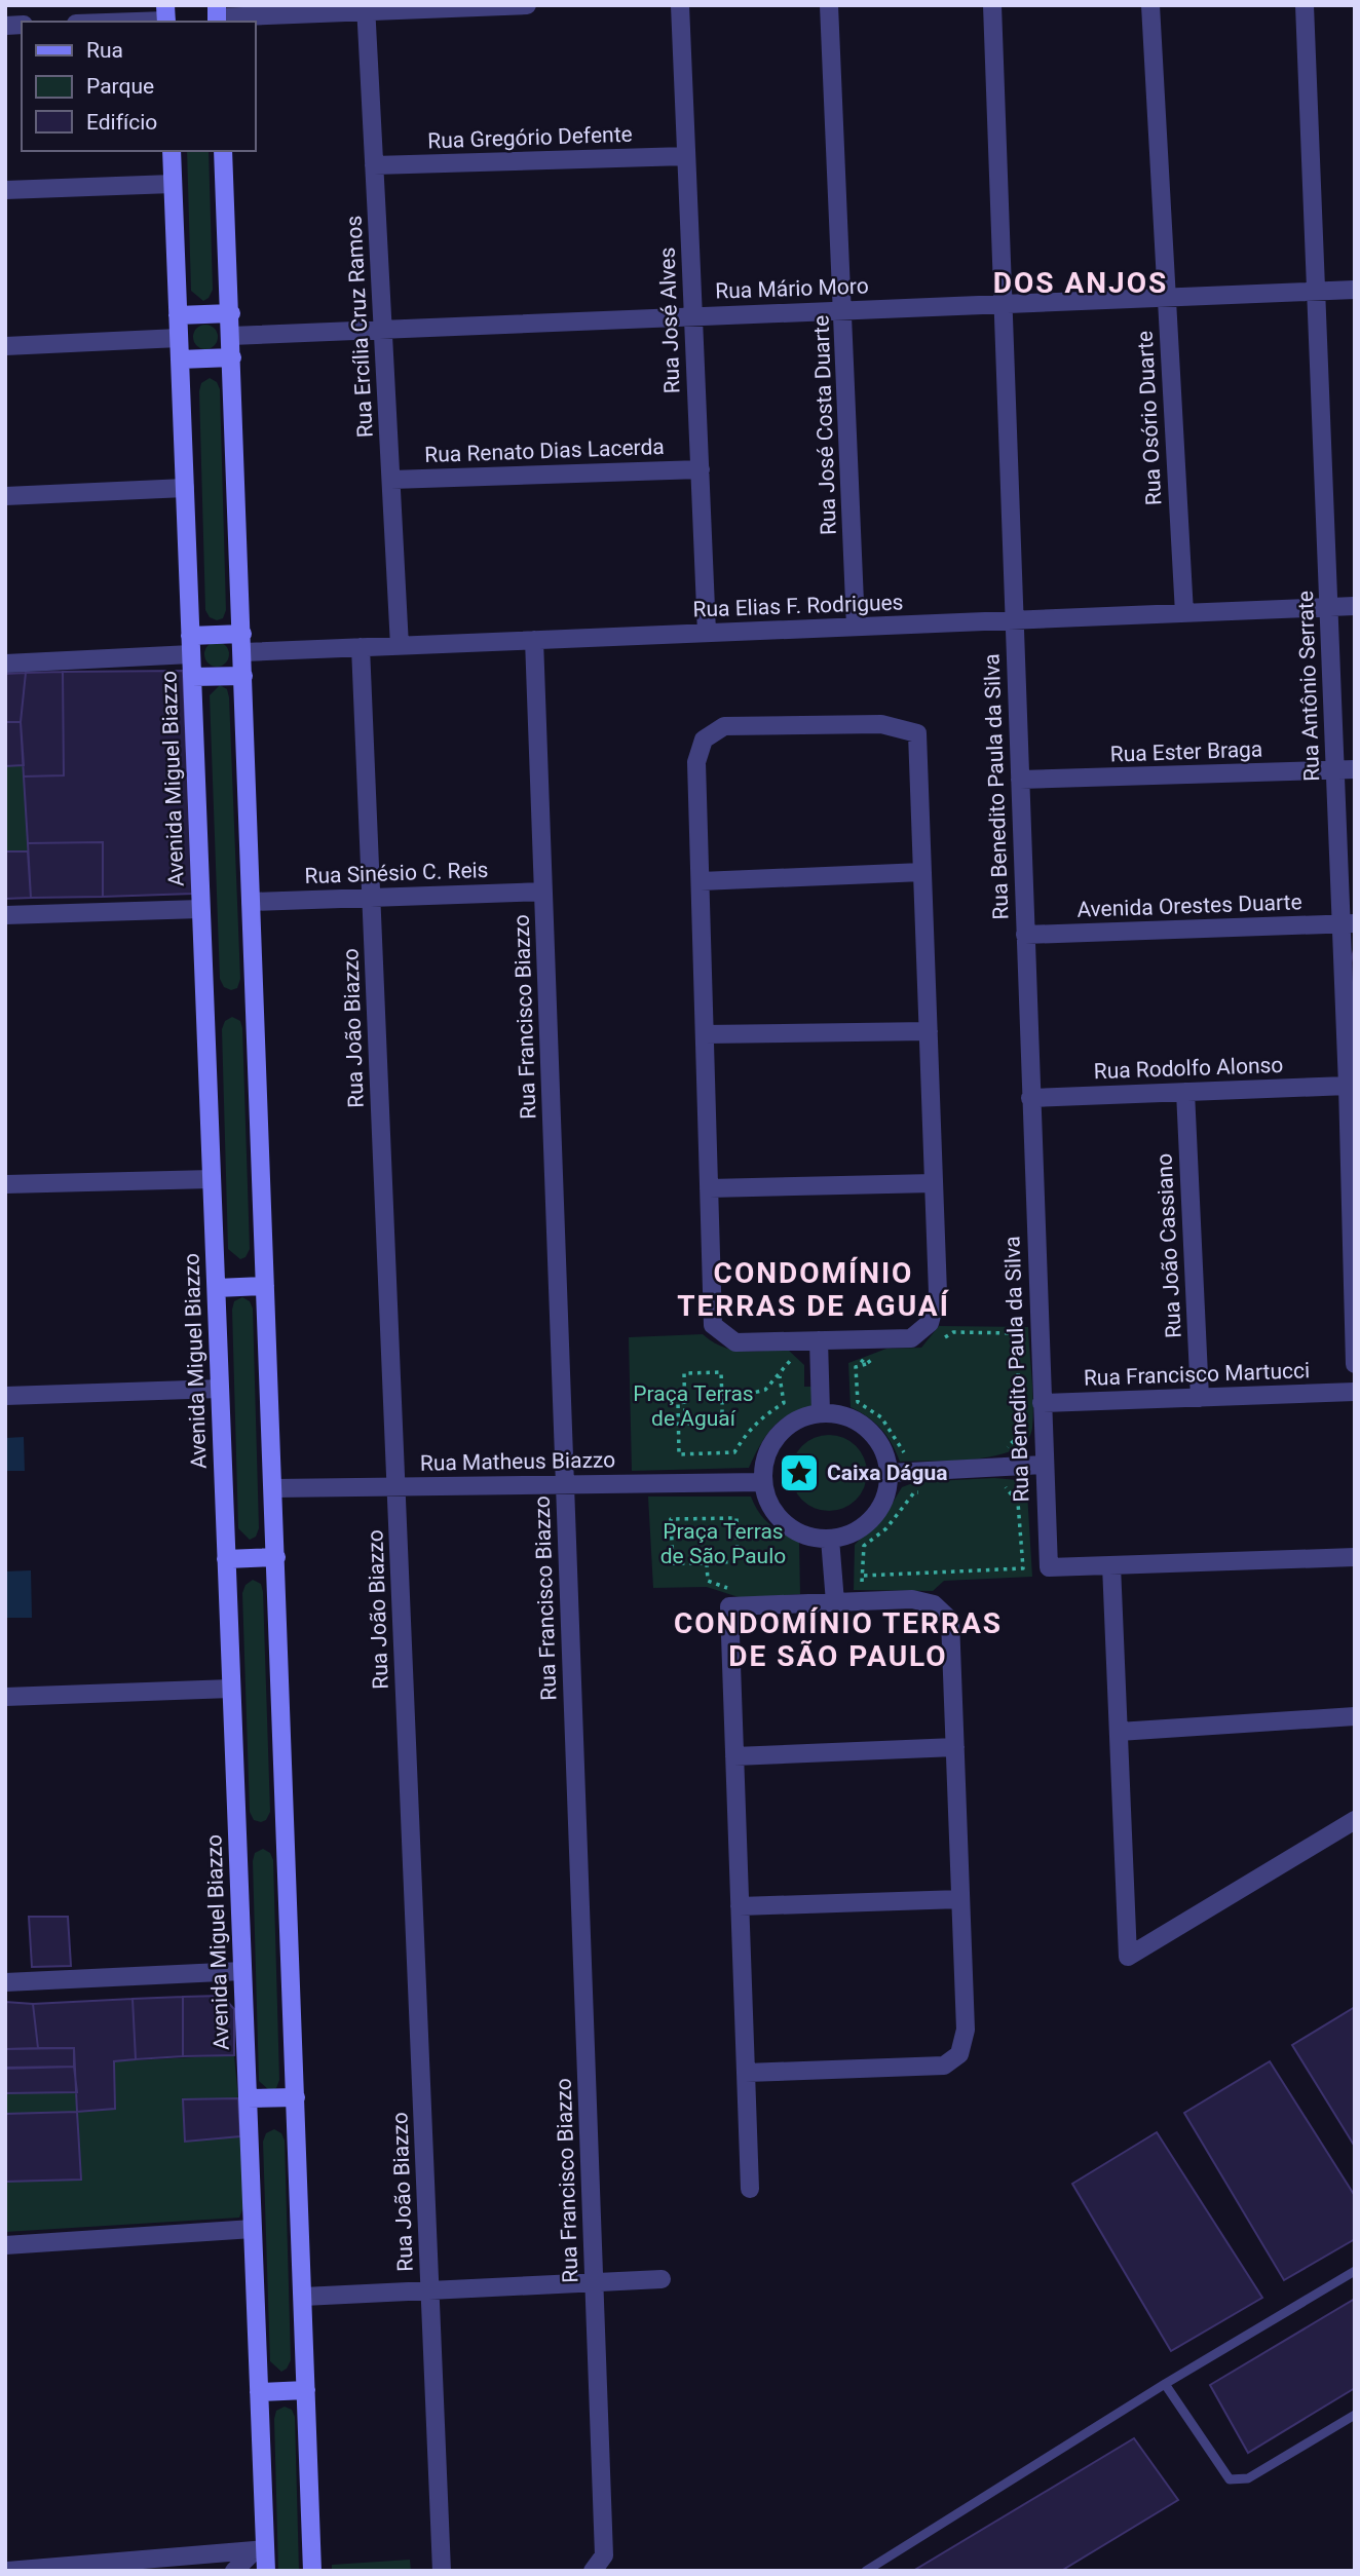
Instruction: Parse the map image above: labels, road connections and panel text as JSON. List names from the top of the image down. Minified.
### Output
{"streets":{"street":["Rua Gregório Defente","Rua Mário Moro","Rua José Alves","Rua Ercília Cruz Ramos","Rua Osório Duarte","Rua José Costa Duarte","Rua Renato Dias Lacerda","Rua Elias F. Rodrigues","Rua Antônio Serrate","Rua Ester Braga","Avenida Miguel Biazzo","Rua Benedito Paula da Silva","Rua Sinésio C. Reis","Avenida Orestes Duarte","Rua Francisco Biazzo","Rua João Biazzo","Rua Rodolfo Alonso","Rua João Cassiano","Rua Francisco Martucci","Rua Matheus Biazzo"]},"crossings":[["Rua Gregório Defente","Rua José Alves"],["Rua Gregório Defente","Rua Ercília Cruz Ramos"],["Rua Mário Moro","Rua José Alves"],["Rua Mário Moro","Rua Ercília Cruz Ramos"],["Rua Mário Moro","Rua Osório Duarte"],["Rua Mário Moro","Rua José Costa Duarte"],["Rua Mário Moro","Rua Antônio Serrate"],["Rua Mário Moro","Rua Benedito Paula da Silva"],["Rua José Alves","Rua Renato Dias Lacerda"],["Rua José Alves","Rua Elias F. Rodrigues"],["Rua Ercília Cruz Ramos","Rua Renato Dias Lacerda"],["Rua Ercília Cruz Ramos","Rua Elias F. Rodrigues"],["Rua Osório Duarte","Rua Elias F. Rodrigues"],["Rua José Costa Duarte","Rua Elias F. Rodrigues"],["Rua Elias F. Rodrigues","Rua Antônio Serrate"],["Rua Elias F. Rodrigues","Rua Benedito Paula da Silva"],["Rua Elias F. Rodrigues","Rua Francisco Biazzo"],["Rua Elias F. Rodrigues","Rua João Biazzo"],["Rua Antônio Serrate","Rua Ester Braga"],["Rua Antônio Serrate","Avenida Orestes Duarte"],["Rua Antônio Serrate","Rua Rodolfo Alonso"],["Rua Ester Braga","Rua Benedito Paula da Silva"],["Rua Benedito Paula da Silva","Avenida Orestes Duarte"],["Rua Benedito Paula da Silva","Rua Rodolfo Alonso"],["Rua Benedito Paula da Silva","Rua Francisco Martucci"],["Rua Sinésio C. Reis","Rua Francisco Biazzo"],["Rua Sinésio C. Reis","Rua João Biazzo"],["Rua Francisco Biazzo","Rua Matheus Biazzo"],["Rua João Biazzo","Rua Matheus Biazzo"],["Rua Rodolfo Alonso","Rua João Cassiano"],["Rua João Cassiano","Rua Francisco Martucci"]],"districts":["DOS ANJOS","CONDOMÍNIO TERRAS DE AGUAÍ","CONDOMÍNIO TERRAS DE SÃO PAULO"],"parks":["Praça Terras de Aguaí","Praça Terras de São Paulo"],"places":{"place":["Caixa Dágua"]},"legend":["Rua","Parque","Edifício"]}
